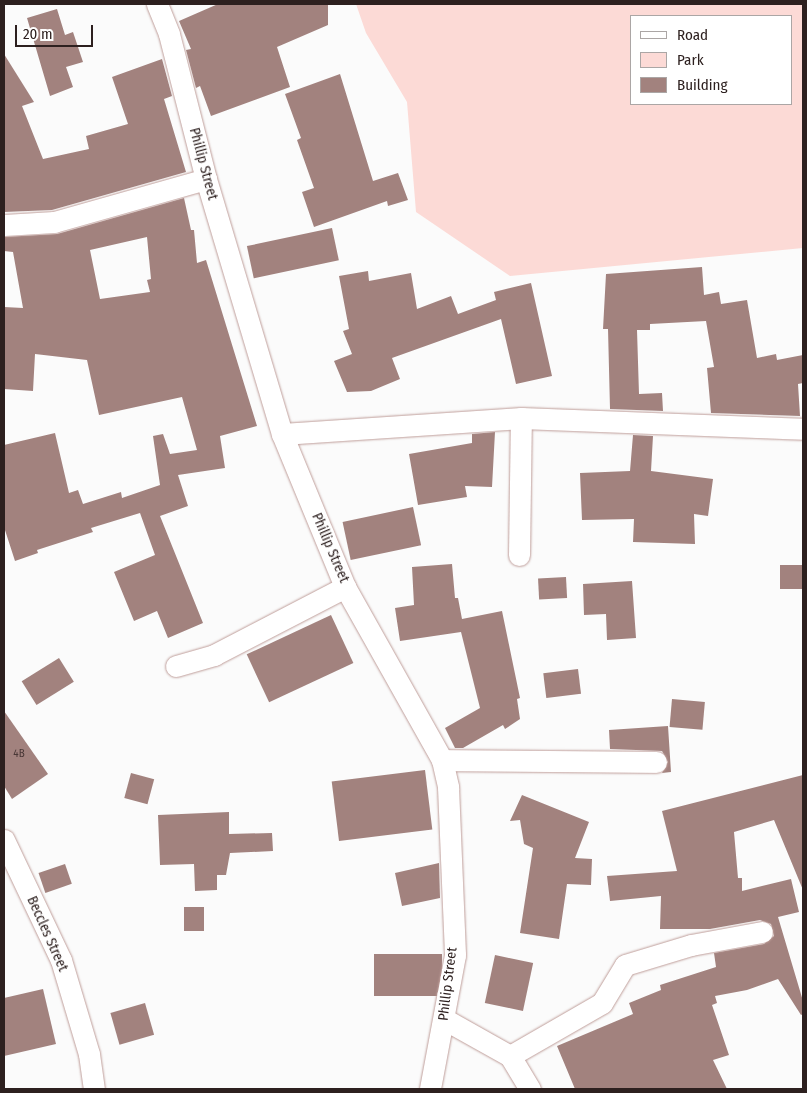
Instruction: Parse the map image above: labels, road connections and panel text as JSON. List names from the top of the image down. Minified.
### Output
{"streets":{"street":["Phillip Street","Beccles Street"]},"house_numbers":["4B"],"legend":["Road","Park","Building"],"scale_bar":"20 m"}
